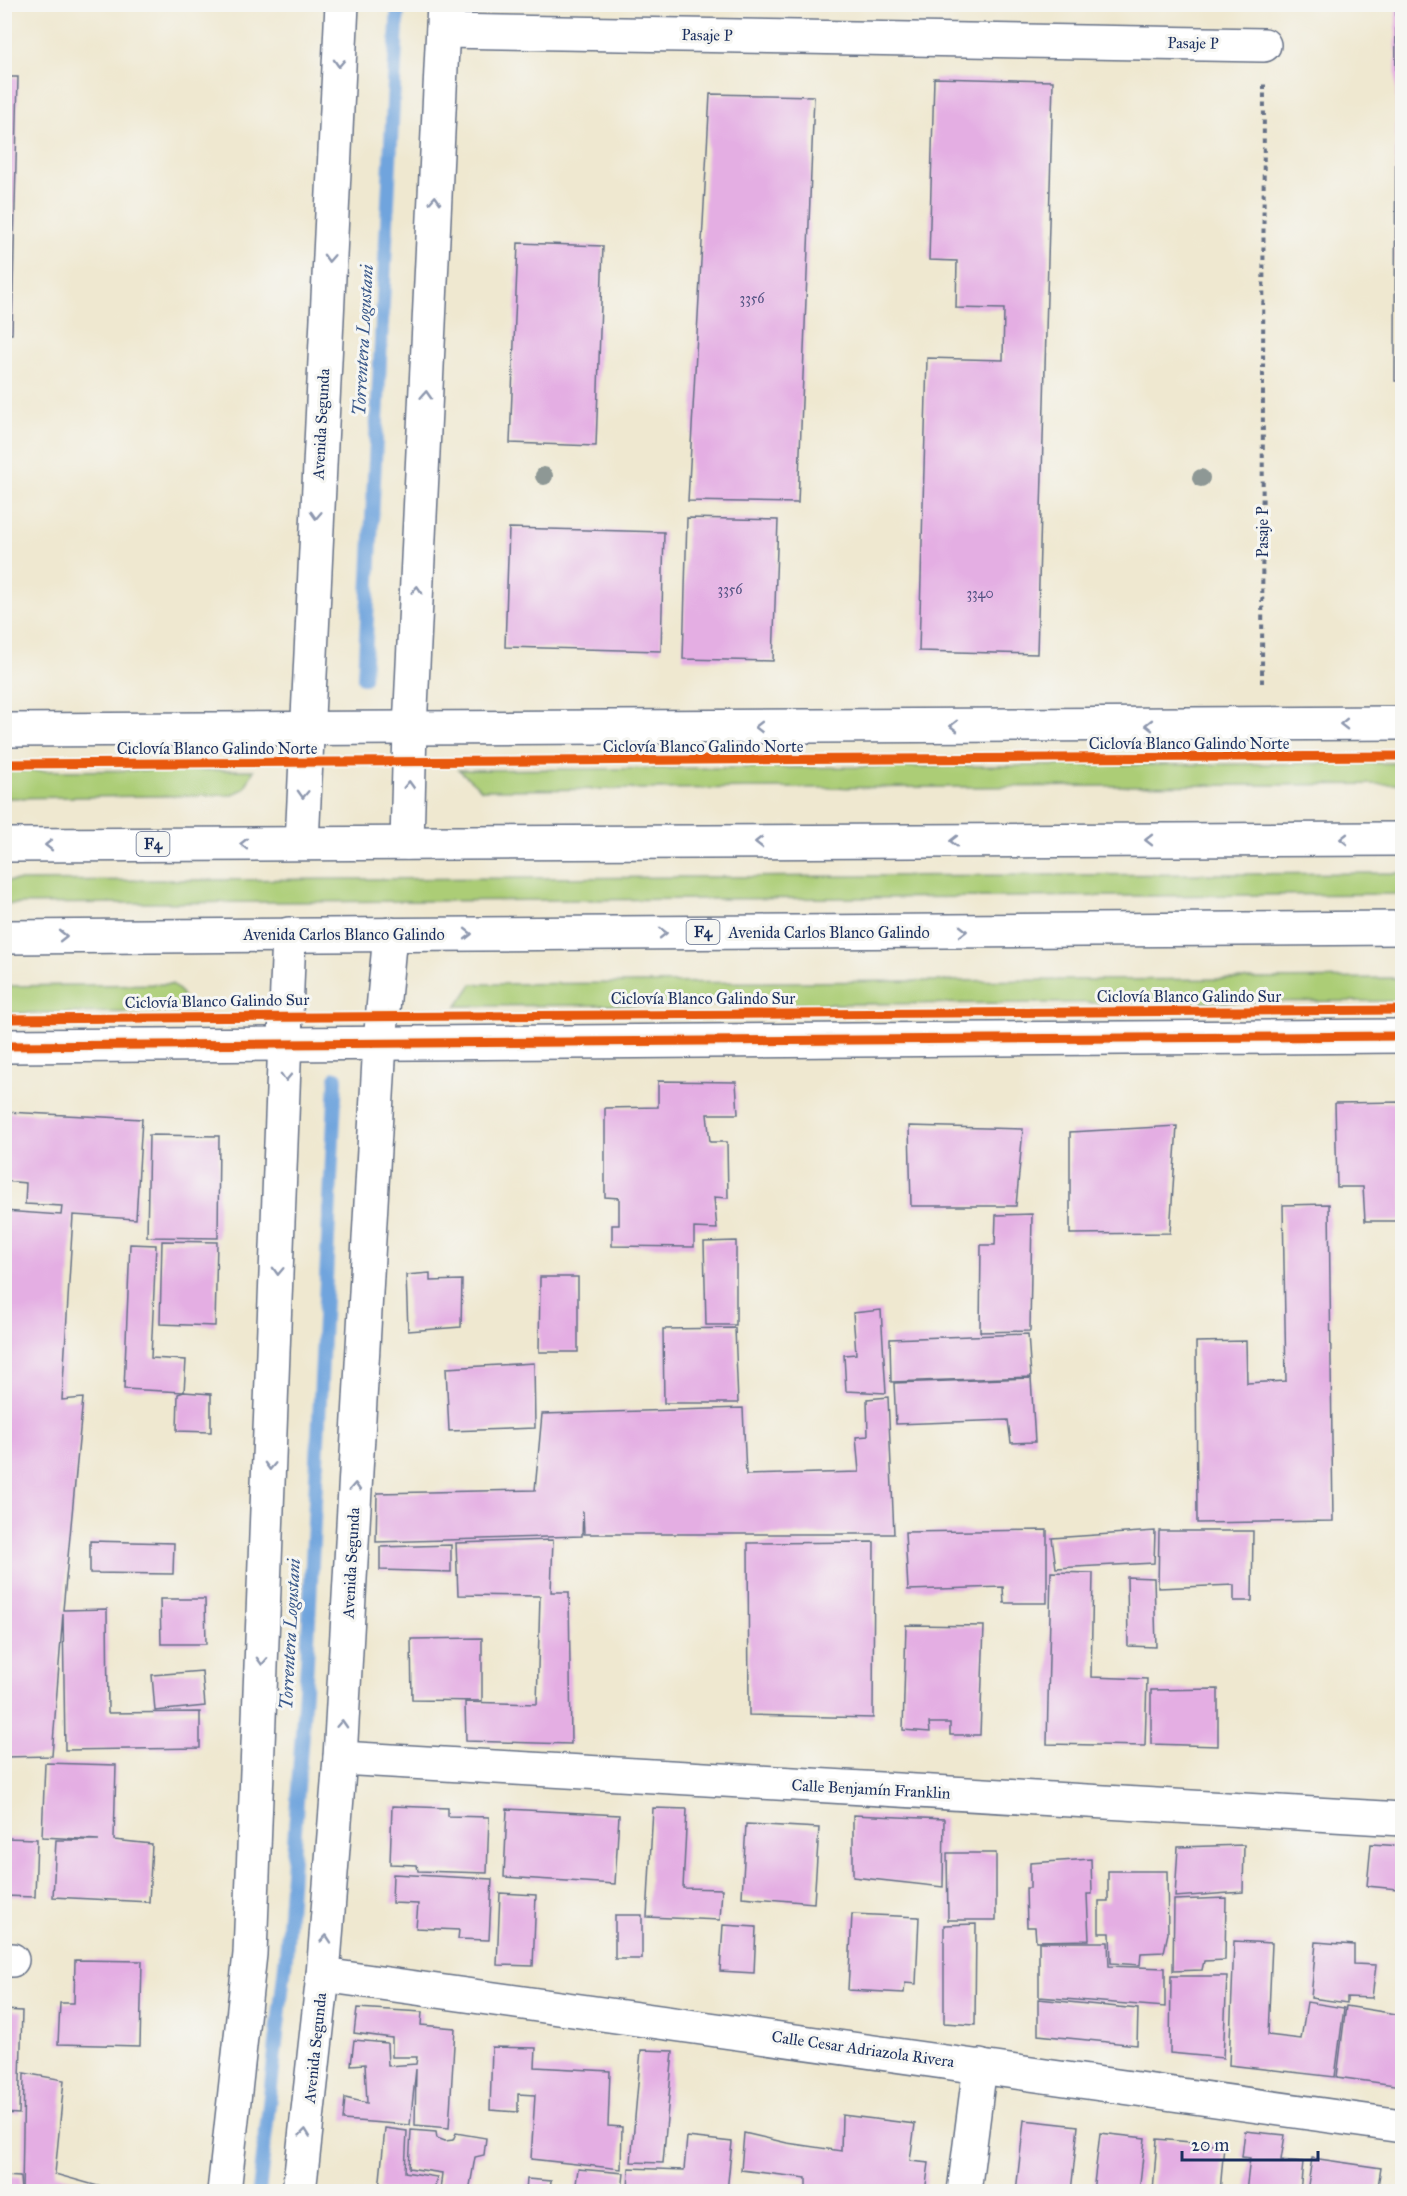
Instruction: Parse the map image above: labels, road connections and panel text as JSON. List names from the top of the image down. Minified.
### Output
{"streets":{"main road":["Pasaje P","Avenida Segunda","F4","Avenida Carlos Blanco Galindo","Calle Benjamín Franklin","Calle Cesar Adriazola Rivera"],"cycle path":["Ciclovía Blanco Galindo Norte","Ciclovía Blanco Galindo Sur"]},"crossings":[["Avenida Segunda","F4"],["Avenida Segunda","Avenida Carlos Blanco Galindo"],["Avenida Segunda","Calle Benjamín Franklin"],["Avenida Segunda","Calle Cesar Adriazola Rivera"]],"water":["Torrentera Logustani"],"house_numbers":["3356","3356","3340"],"scale_bar":"20 m"}
